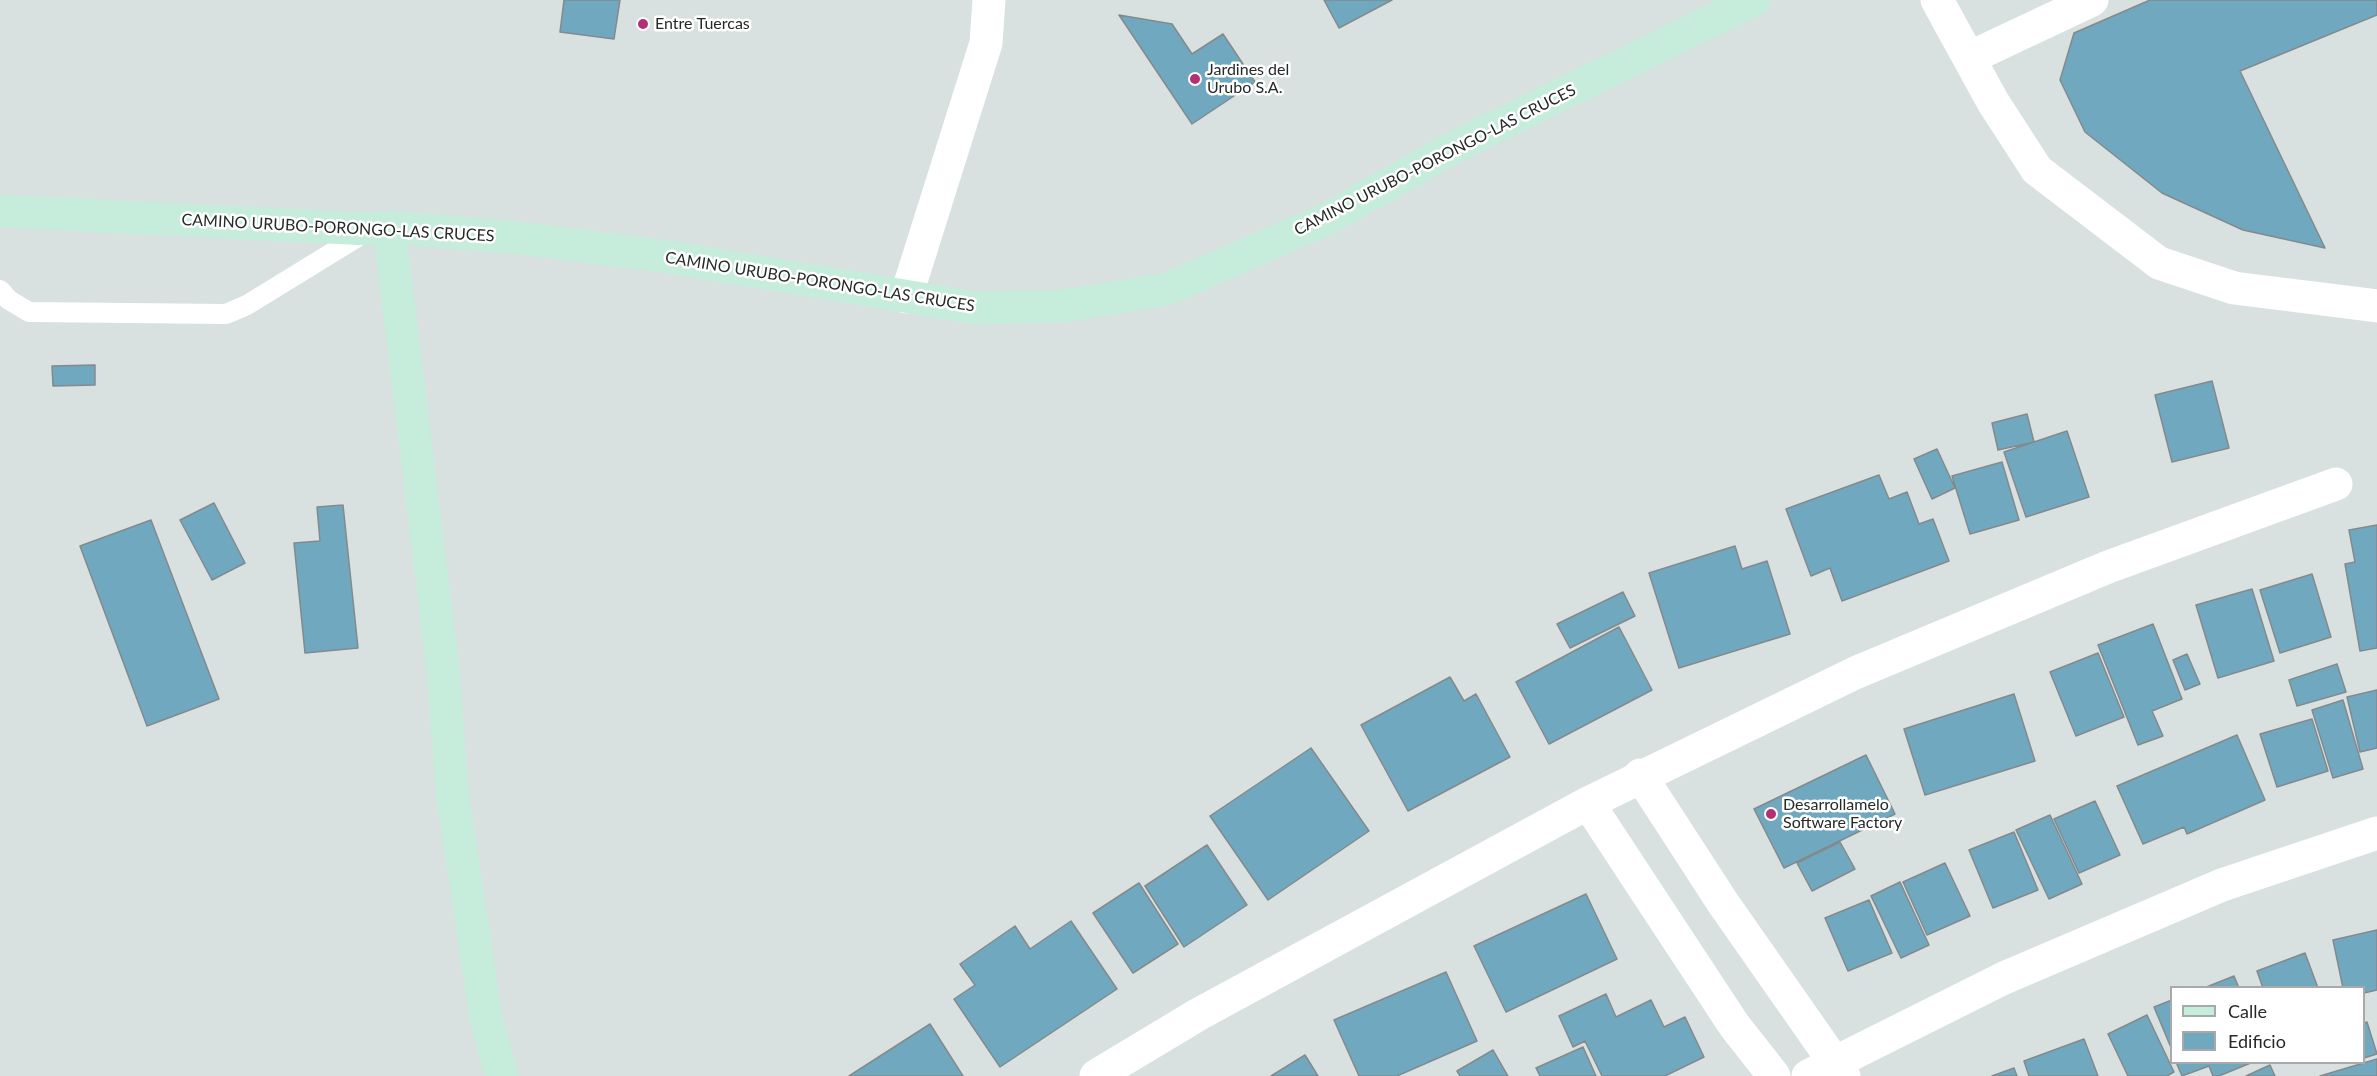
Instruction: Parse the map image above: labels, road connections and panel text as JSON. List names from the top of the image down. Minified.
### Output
{"streets":{"main road":["CAMINO URUBO-PORONGO-LAS CRUCES"]},"places":["Entre Tuercas","Jardines del Urubo S.A.","Desarrollamelo Software Factory"],"legend":["Calle","Edificio"]}
